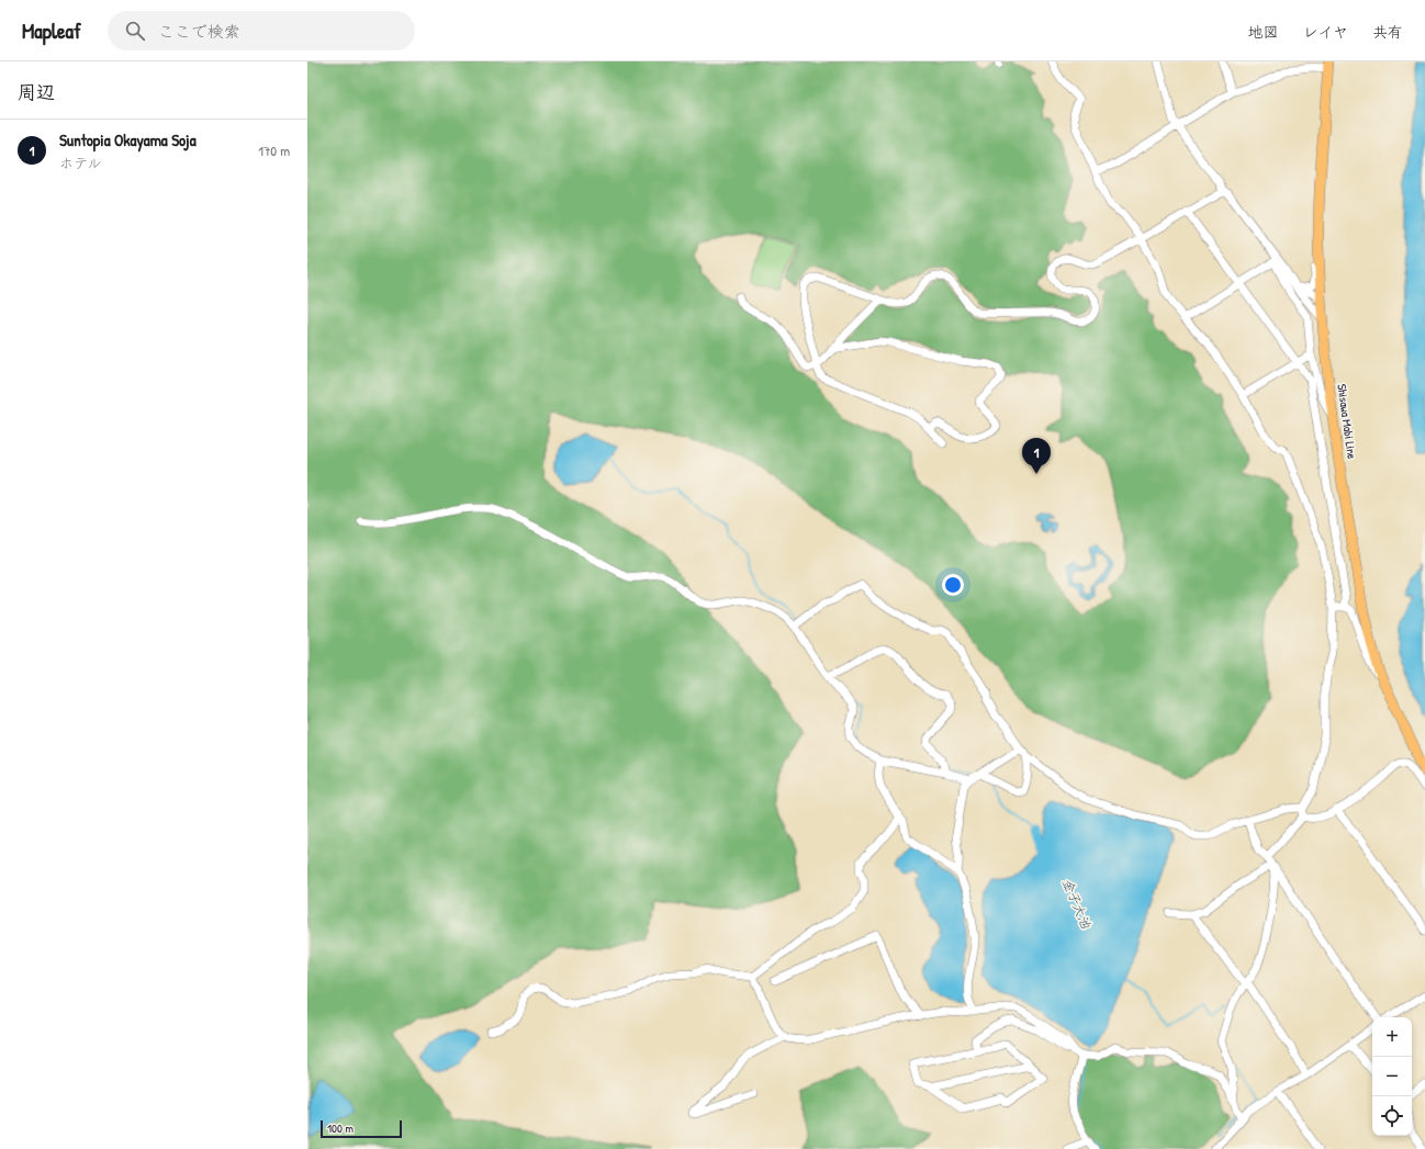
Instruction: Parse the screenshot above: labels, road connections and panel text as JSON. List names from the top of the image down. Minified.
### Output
{"streets":{"main road":["Shisawa Mabi Line"]},"water":["金子大池"],"scale_bar":"100 m","page":{"header":"Mapleaf","search":"ここで検索","nav":["地図","レイヤ","共有"],"heading":"周辺","list":[{"mark":"1","name":"Suntopia Okayama Soja","note":"ホテル","value":"170 m"}],"pins":"1","map_buttons":["+","−"],"scale":"100 m"}}
